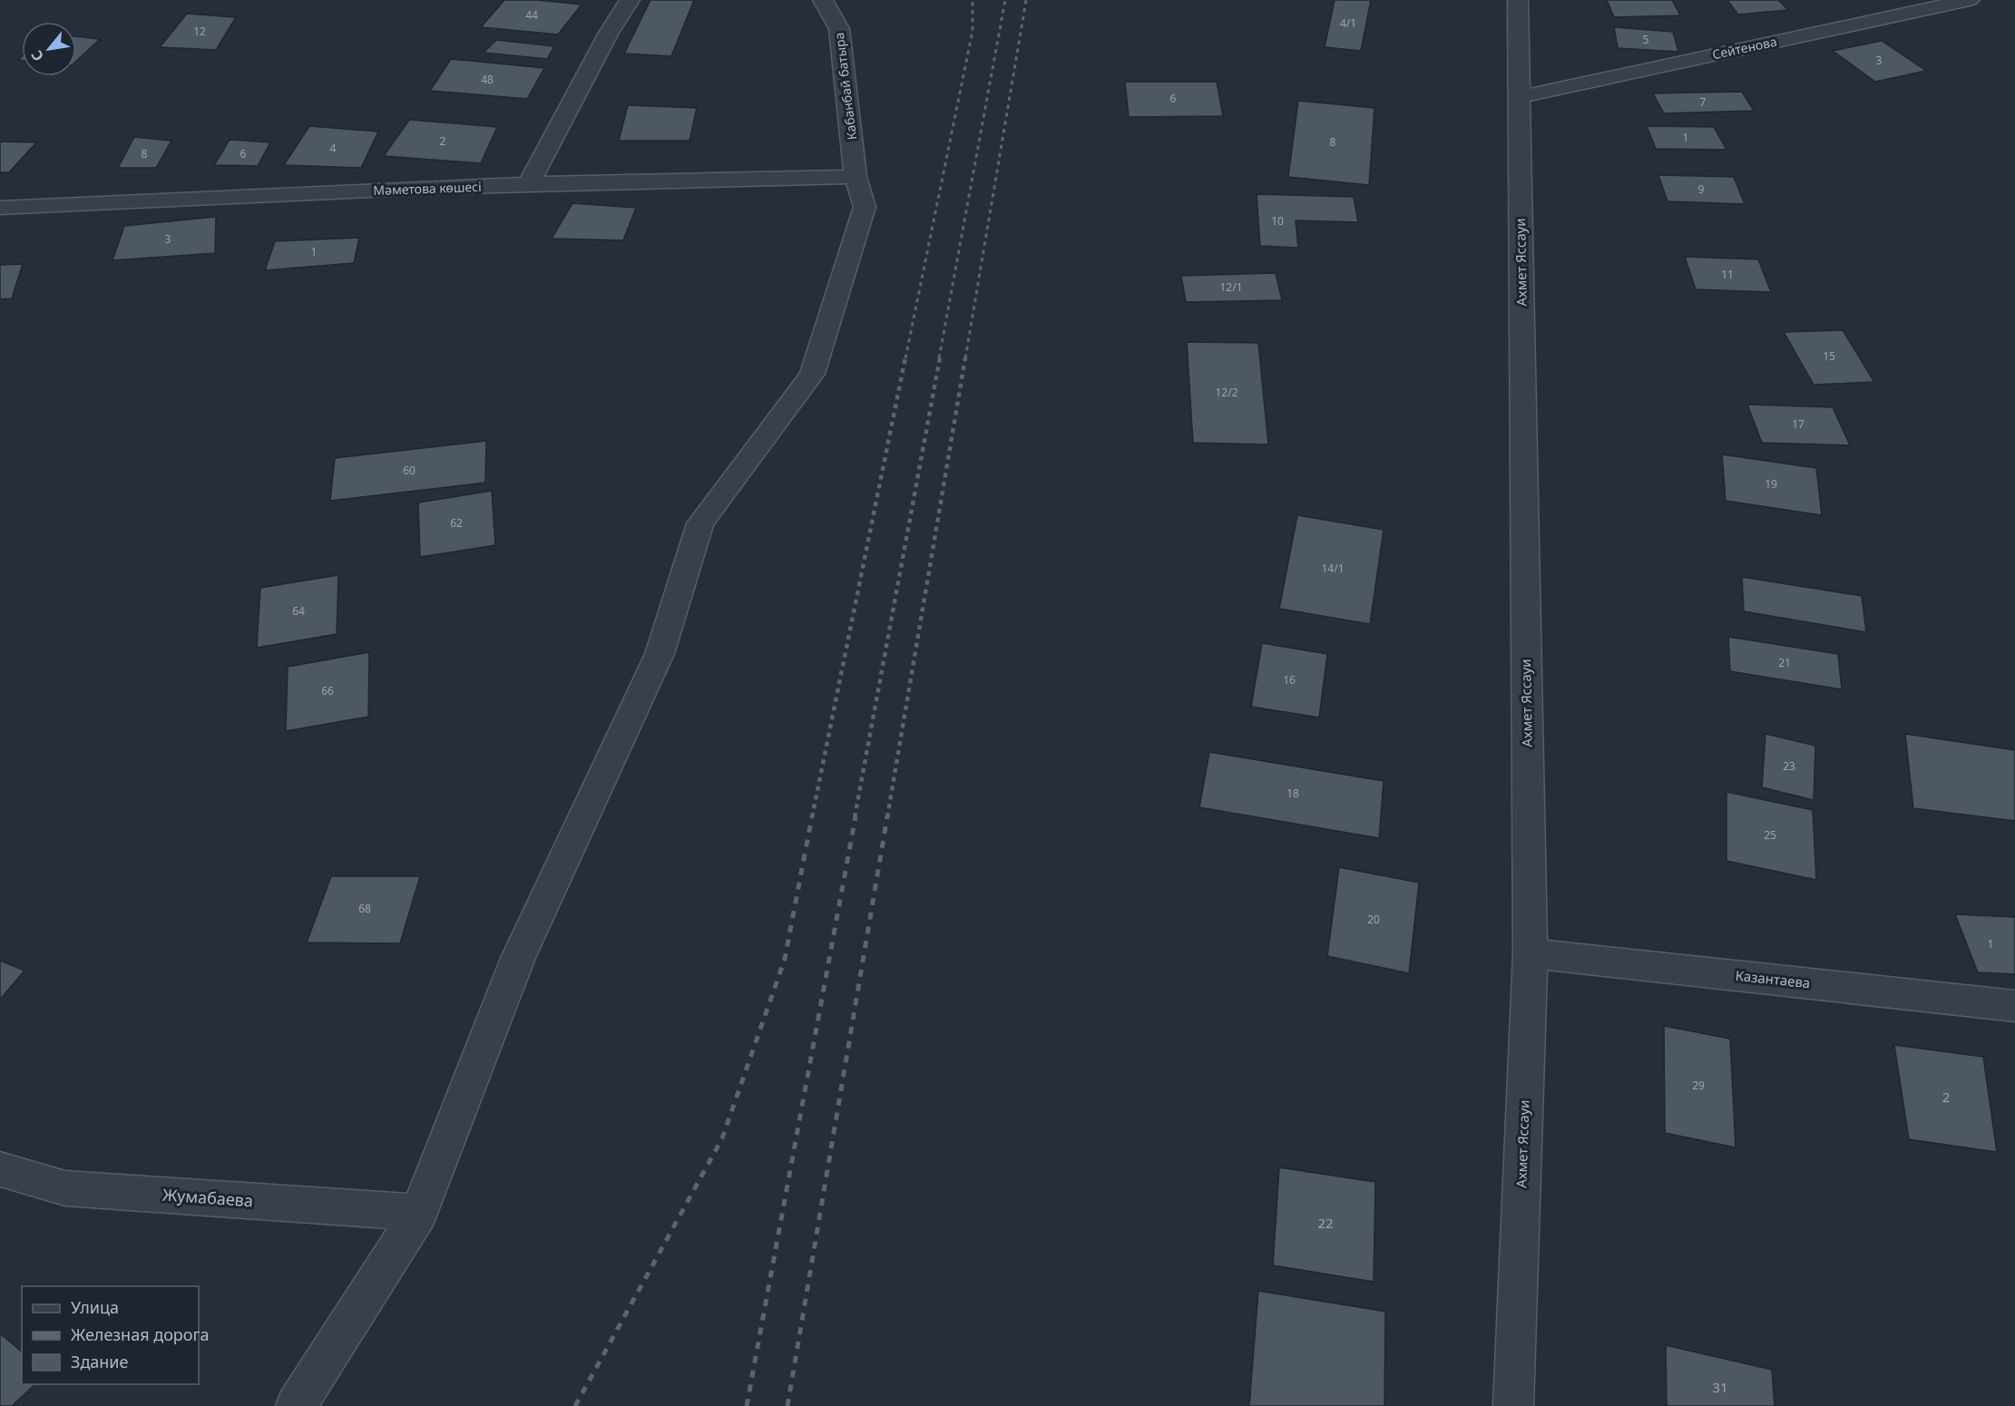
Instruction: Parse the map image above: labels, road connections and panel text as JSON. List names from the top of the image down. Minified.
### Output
{"streets":{"street":["Сейтенова","Кабанбай батыра","Мәметова көшесі","Ахмет Яссауи","Казантаева","Жумабаева"]},"crossings":[["Сейтенова","Ахмет Яссауи"],["Кабанбай батыра","Мәметова көшесі"],["Кабанбай батыра","Жумабаева"],["Ахмет Яссауи","Казантаева"]],"house_numbers":["44","4/1","12","5","3","48","6","7","1","2","8","4","8","6","9","10","3","1","11","12/1","15","12/2","17","60","19","62","14/1","64","21","16","66","23","18","25","68","20","1","29","2","22","31"],"legend":["Улица","Железная дорога","Здание"],"north":"bottom left"}
